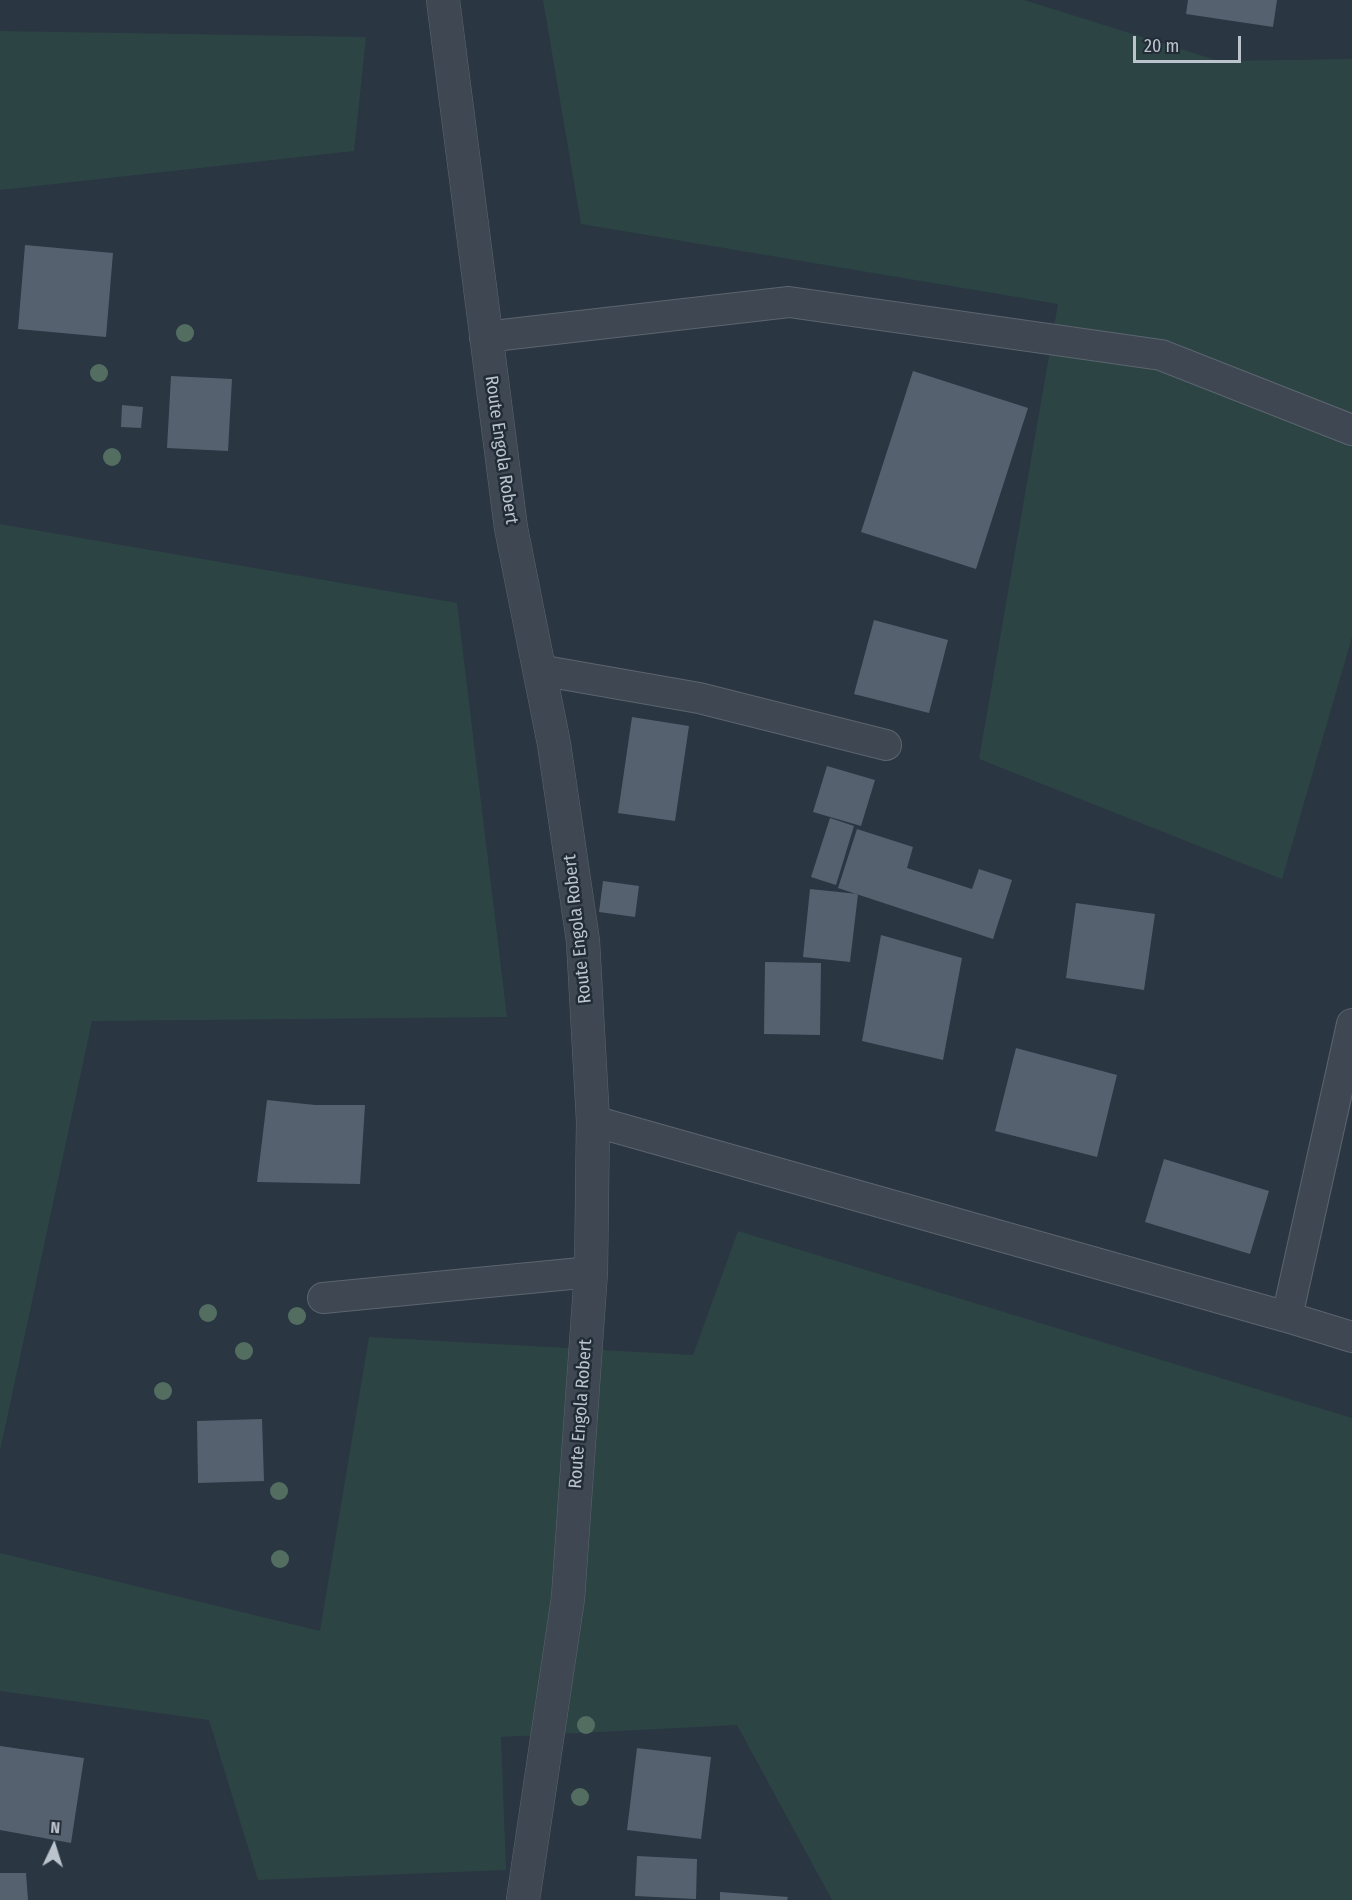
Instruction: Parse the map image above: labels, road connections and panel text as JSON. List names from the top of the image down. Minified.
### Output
{"streets":{"street":["Route Engola Robert"]},"scale_bar":"20 m","north":"top"}
